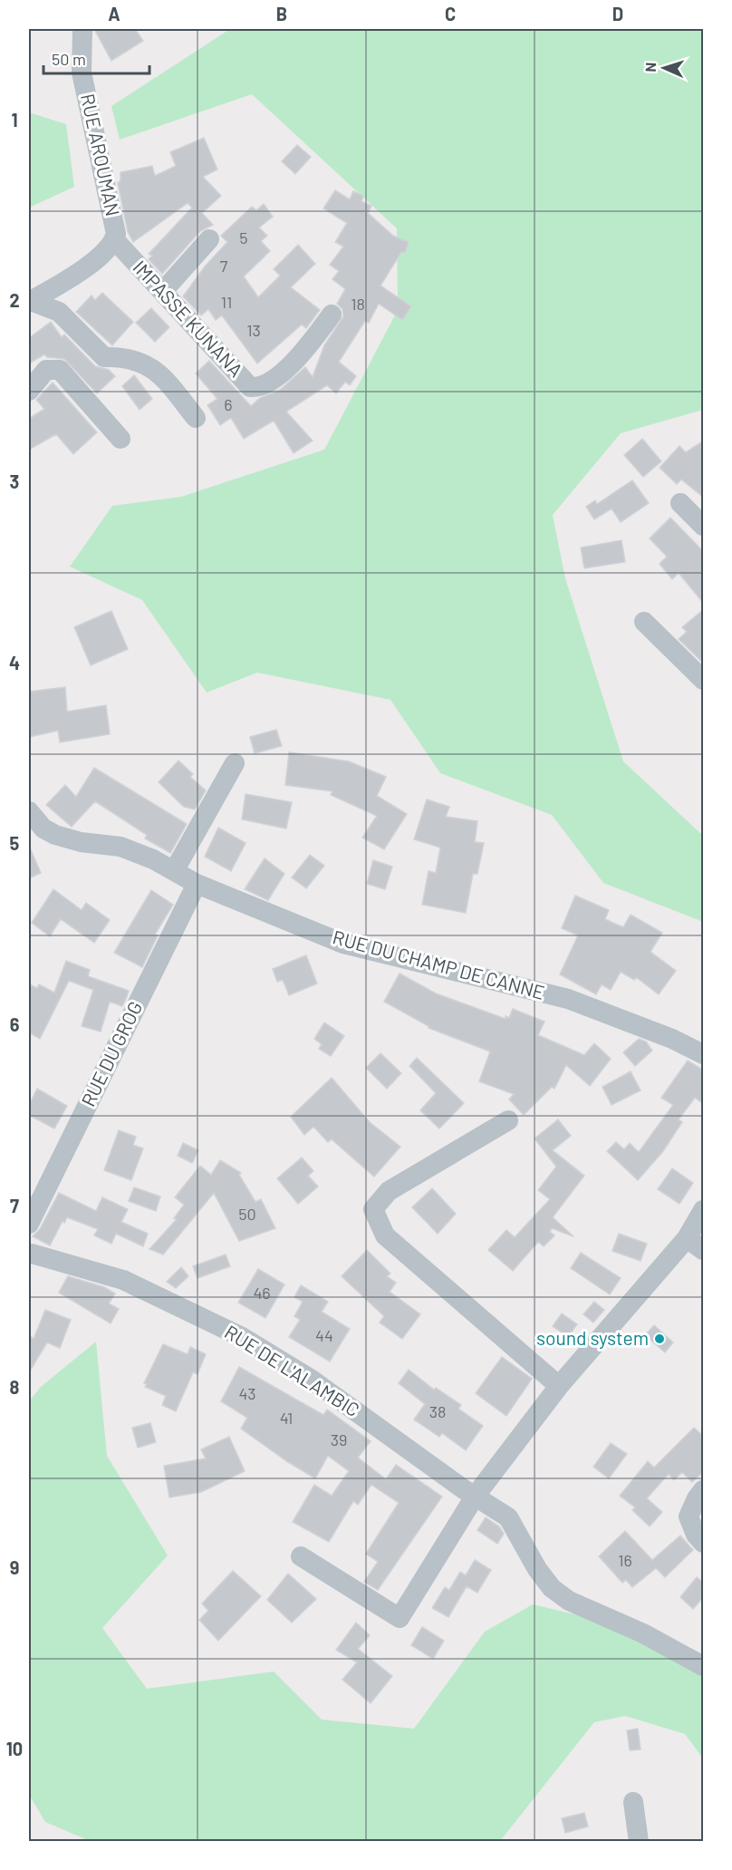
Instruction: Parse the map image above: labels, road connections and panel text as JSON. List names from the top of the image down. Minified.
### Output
{"streets":{"street":["RUE AROUMAN","IMPASSE KUNANA","RUE DU CHAMP DE CANNE","RUE DU GROG","RUE DE L'ALAMBIC"]},"crossings":[["RUE AROUMAN","IMPASSE KUNANA"],["RUE DU CHAMP DE CANNE","RUE DU GROG"]],"places":["sound system"],"house_numbers":["5","7","11","18","13","6","50","46","44","43","38","41","39","16"],"scale_bar":"50 m","north":"left","grid":{"columns":["A","B","C","D"],"rows":["1","2","3","4","5","6","7","8","9","10"]}}
